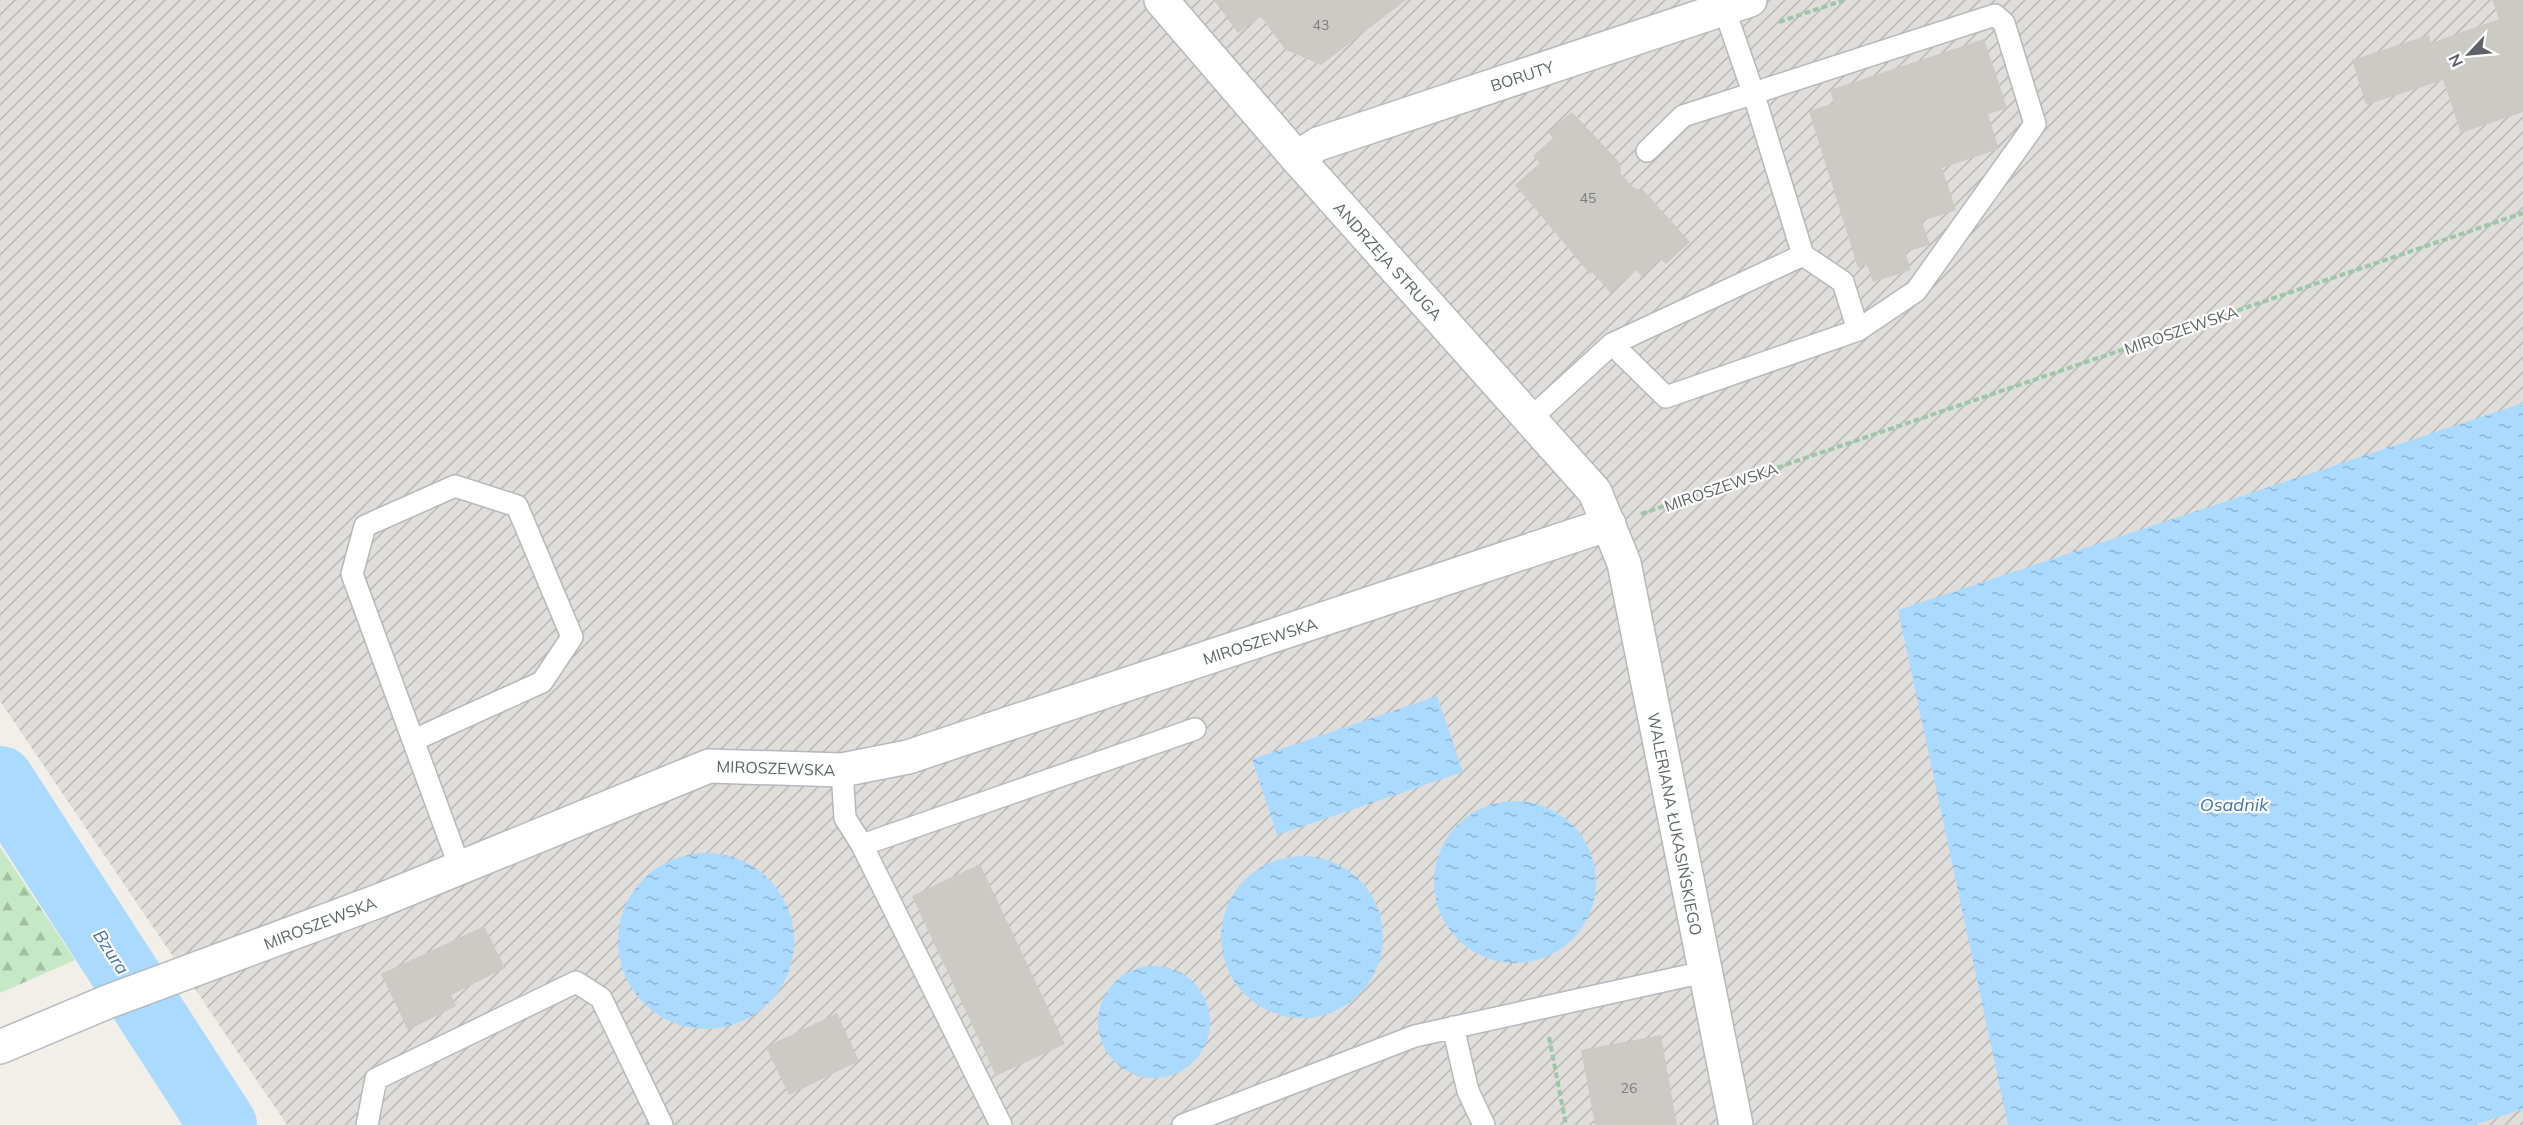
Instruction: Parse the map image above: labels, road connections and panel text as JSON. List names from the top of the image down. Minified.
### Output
{"streets":{"street":["BORUTY","ANDRZEJA STRUGA","MIROSZEWSKA","WALERIANA ŁUKASIŃSKIEGO"]},"crossings":[["BORUTY","ANDRZEJA STRUGA"],["ANDRZEJA STRUGA","MIROSZEWSKA"],["ANDRZEJA STRUGA","WALERIANA ŁUKASIŃSKIEGO"],["MIROSZEWSKA","WALERIANA ŁUKASIŃSKIEGO"]],"water":["Osadnik","Bzura"],"house_numbers":["43","45","26"],"north":"bottom left"}
